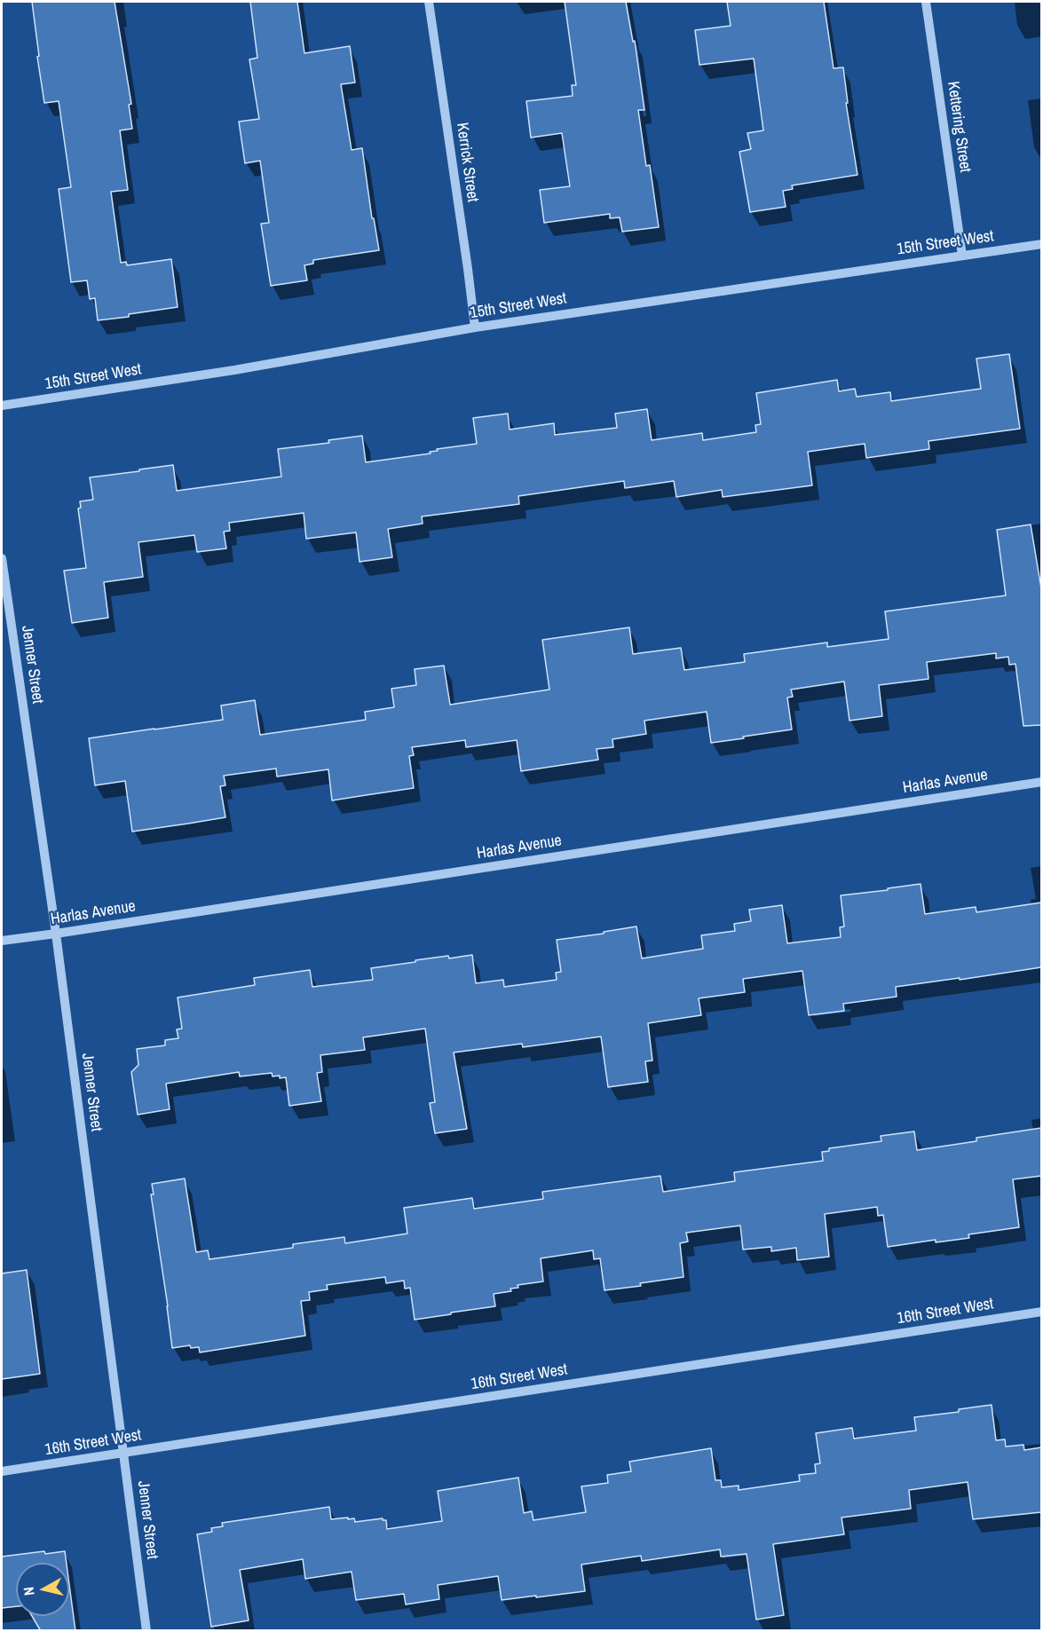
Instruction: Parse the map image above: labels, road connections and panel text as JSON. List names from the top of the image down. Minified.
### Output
{"streets":{"street":["Kettering Street","Kerrick Street","15th Street West","Jenner Street","Harlas Avenue","16th Street West"]},"crossings":[["Kettering Street","15th Street West"],["Kerrick Street","15th Street West"],["Jenner Street","Harlas Avenue"],["Jenner Street","16th Street West"]],"north":"left"}
